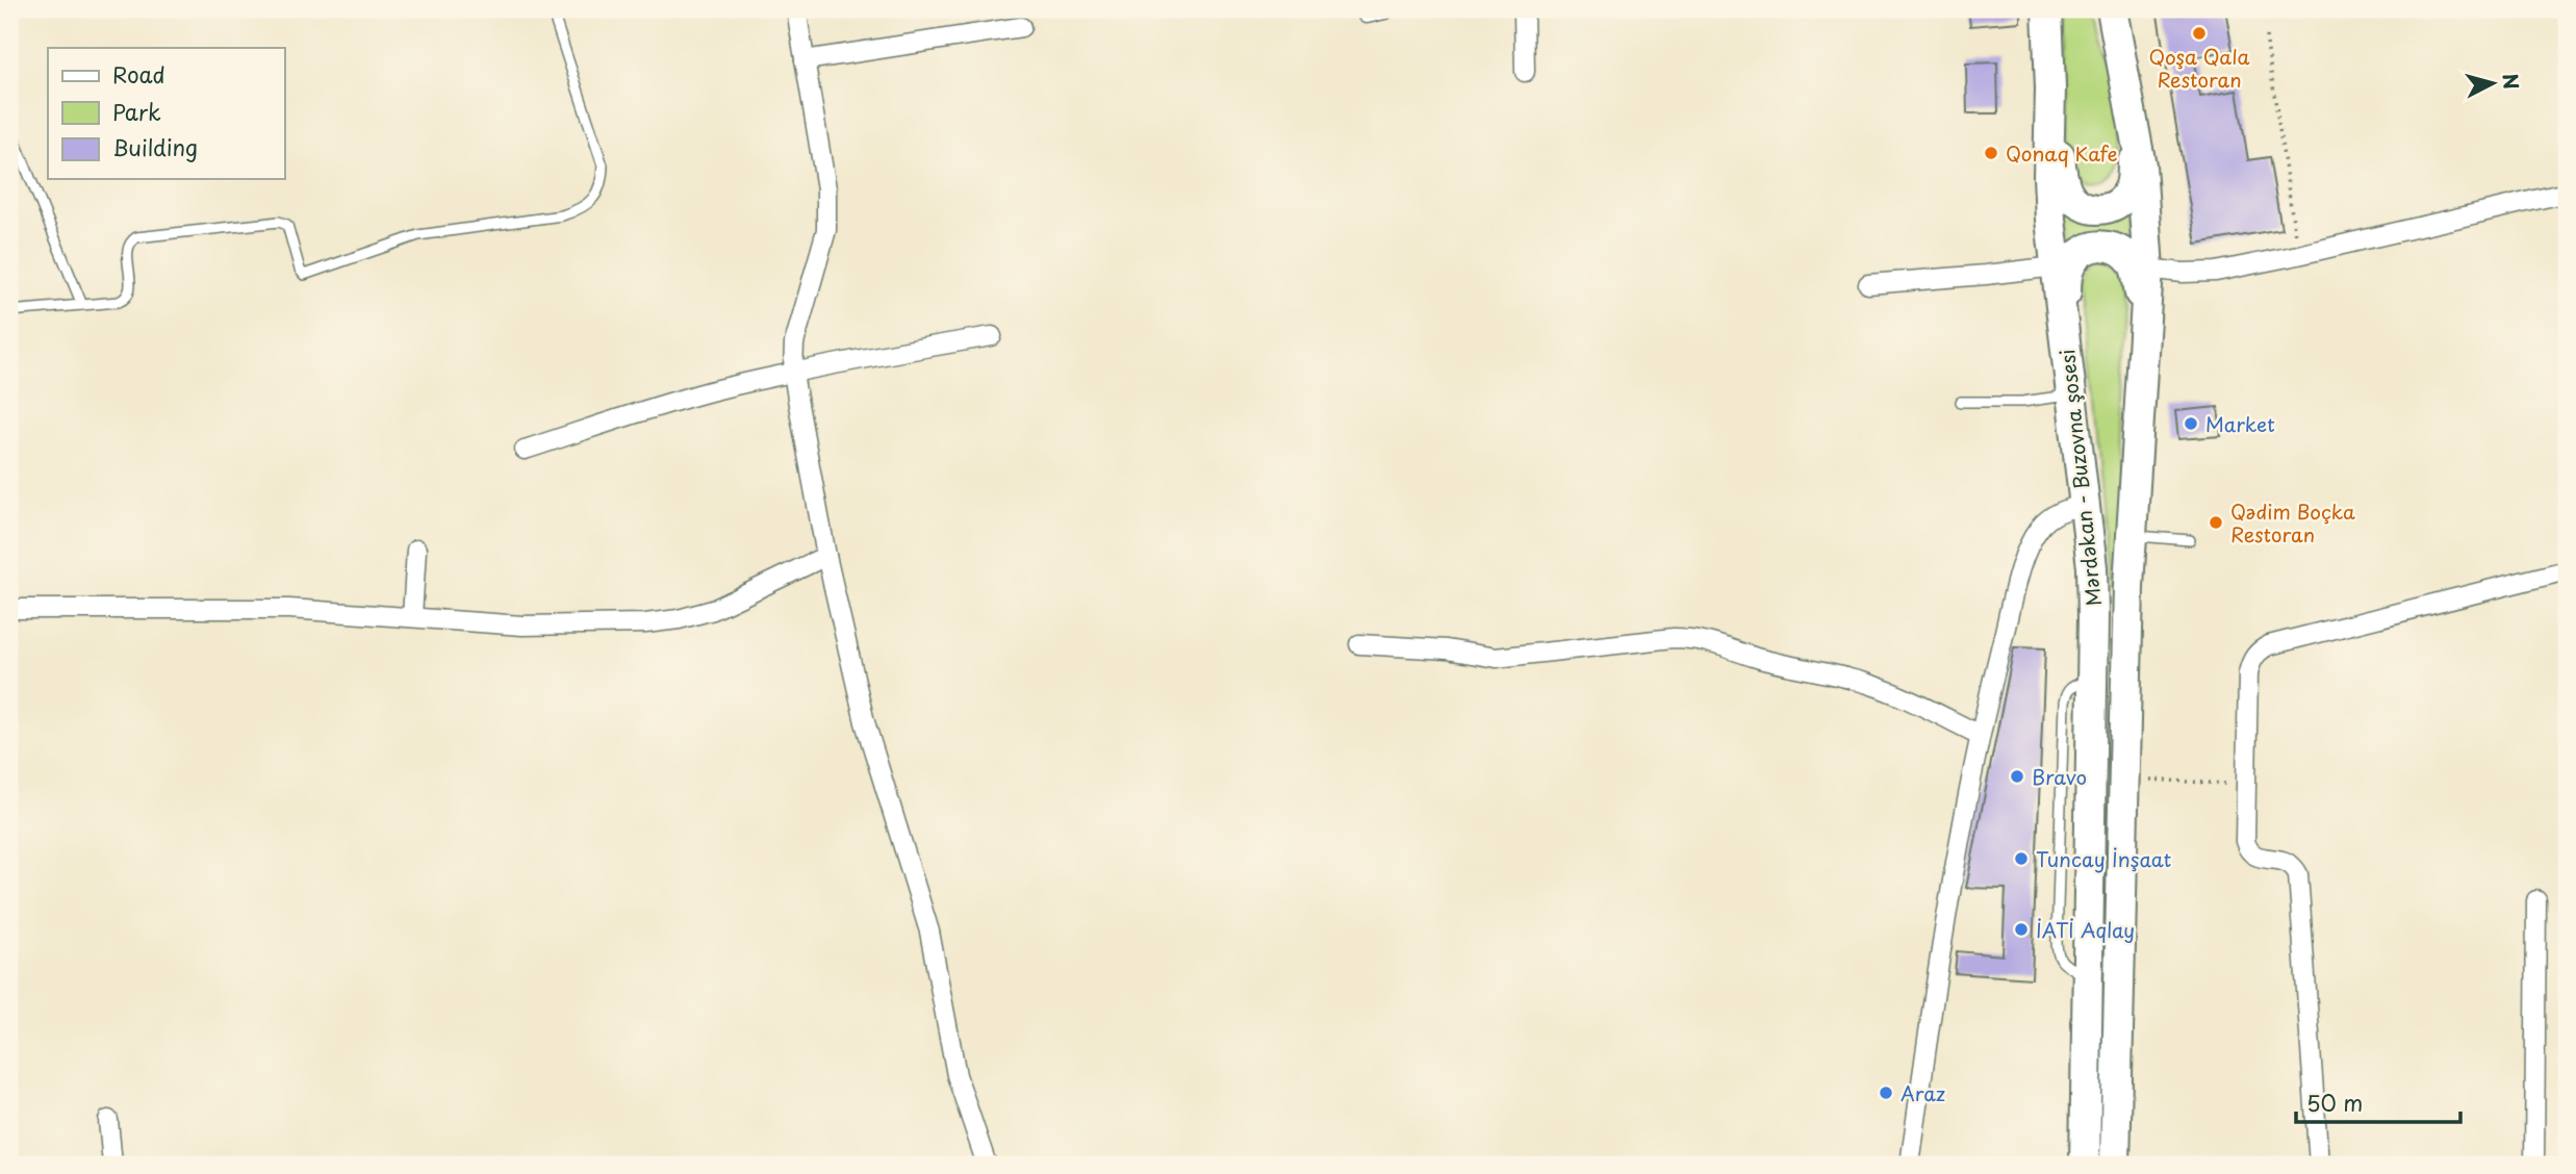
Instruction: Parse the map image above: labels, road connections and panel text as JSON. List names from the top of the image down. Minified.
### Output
{"streets":{"main road":["Mərdəkan - Buzovna şosesi"]},"places":["Qoşa Qala Restoran","Qonaq Kafe","Market","Qədim Boçka Restoran","Bravo","Tuncay İnşaat","İATİ Aqlay","Araz"],"legend":["Road","Park","Building"],"scale_bar":"50 m","north":"right"}
